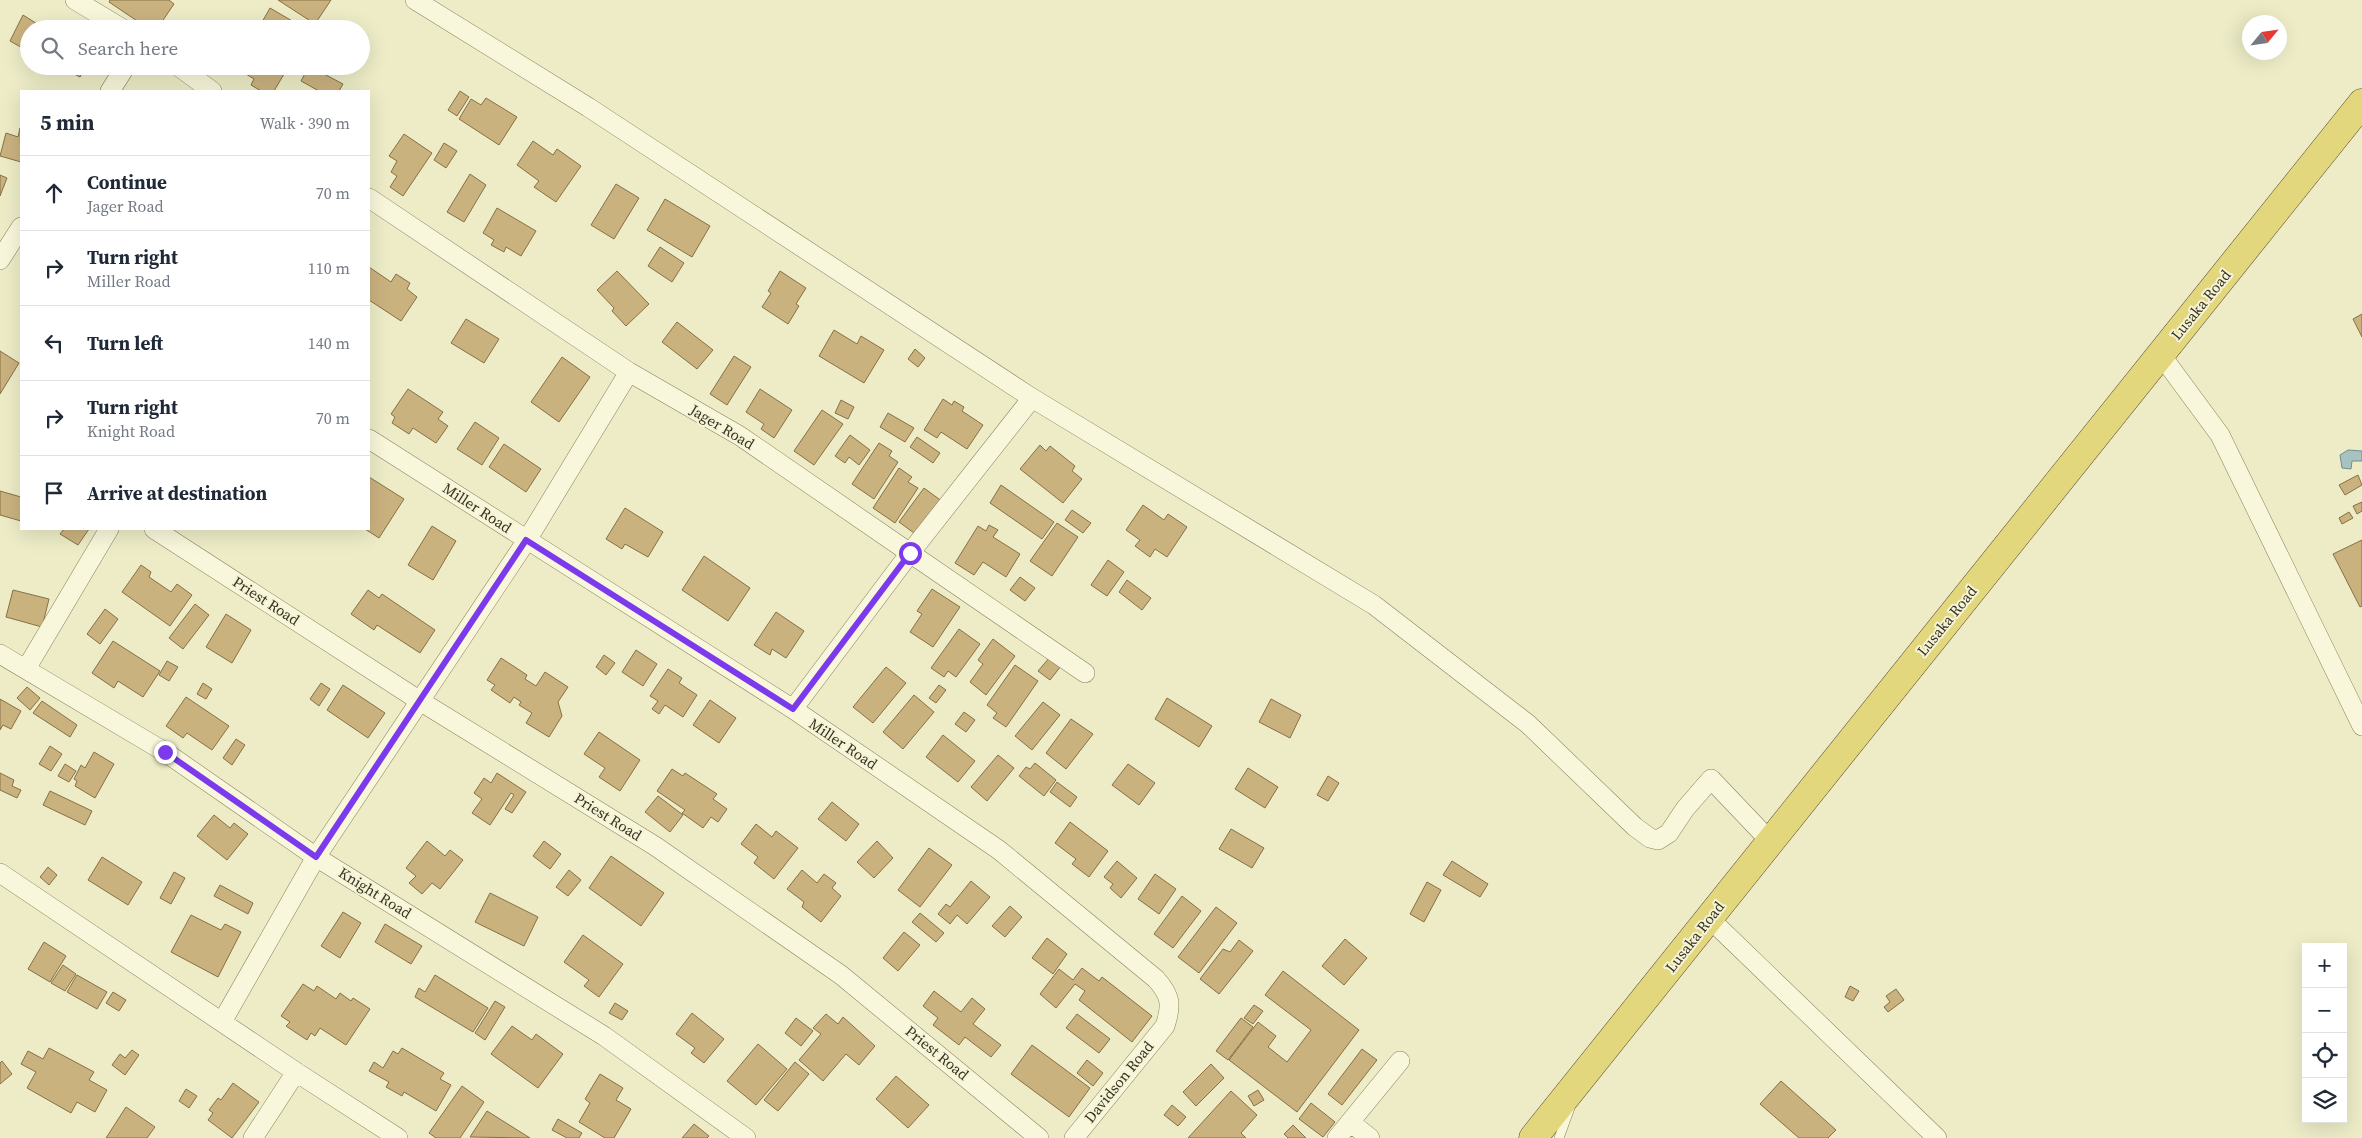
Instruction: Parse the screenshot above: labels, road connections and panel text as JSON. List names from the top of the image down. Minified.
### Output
{"streets":{"highway":["Lusaka Road"],"street":["Jager Road","Miller Road","Priest Road","Knight Road","Davidson Road"]},"crossings":[["Miller Road","Davidson Road"]],"north":"top right","page":{"search":"Search here","heading":["5 min","Walk · 390 m"],"list":[["Continue","Jager Road","70 m"],["Turn right","Miller Road","110 m"],["Turn left","140 m"],["Turn right","Knight Road","70 m"],"Arrive at destination"],"map_buttons":["+","−"]}}
